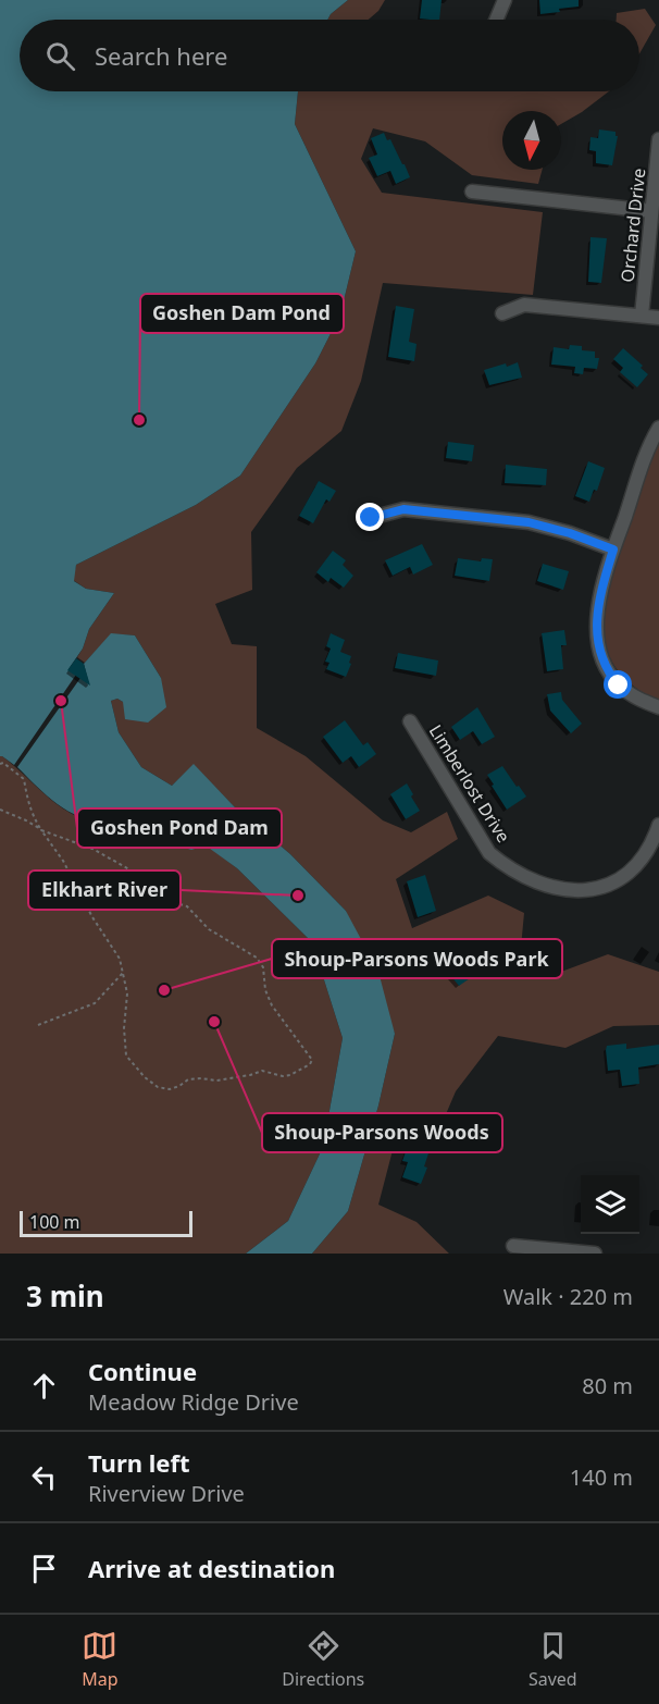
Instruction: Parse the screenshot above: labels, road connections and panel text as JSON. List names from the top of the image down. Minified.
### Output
{"streets":{"street":["Orchard Drive","Limberlost Drive"]},"places":["Goshen Dam Pond","Goshen Pond Dam","Elkhart River","Shoup-Parsons Woods Park","Shoup-Parsons Woods"],"scale_bar":"100 m","north":"bottom","page":{"search":"Search here","scale":"100 m","heading":["3 min","Walk · 220 m"],"list":[["Continue","Meadow Ridge Drive","80 m"],["Turn left","Riverview Drive","140 m"],"Arrive at destination"],"nav":["Map","Directions","Saved"]}}
